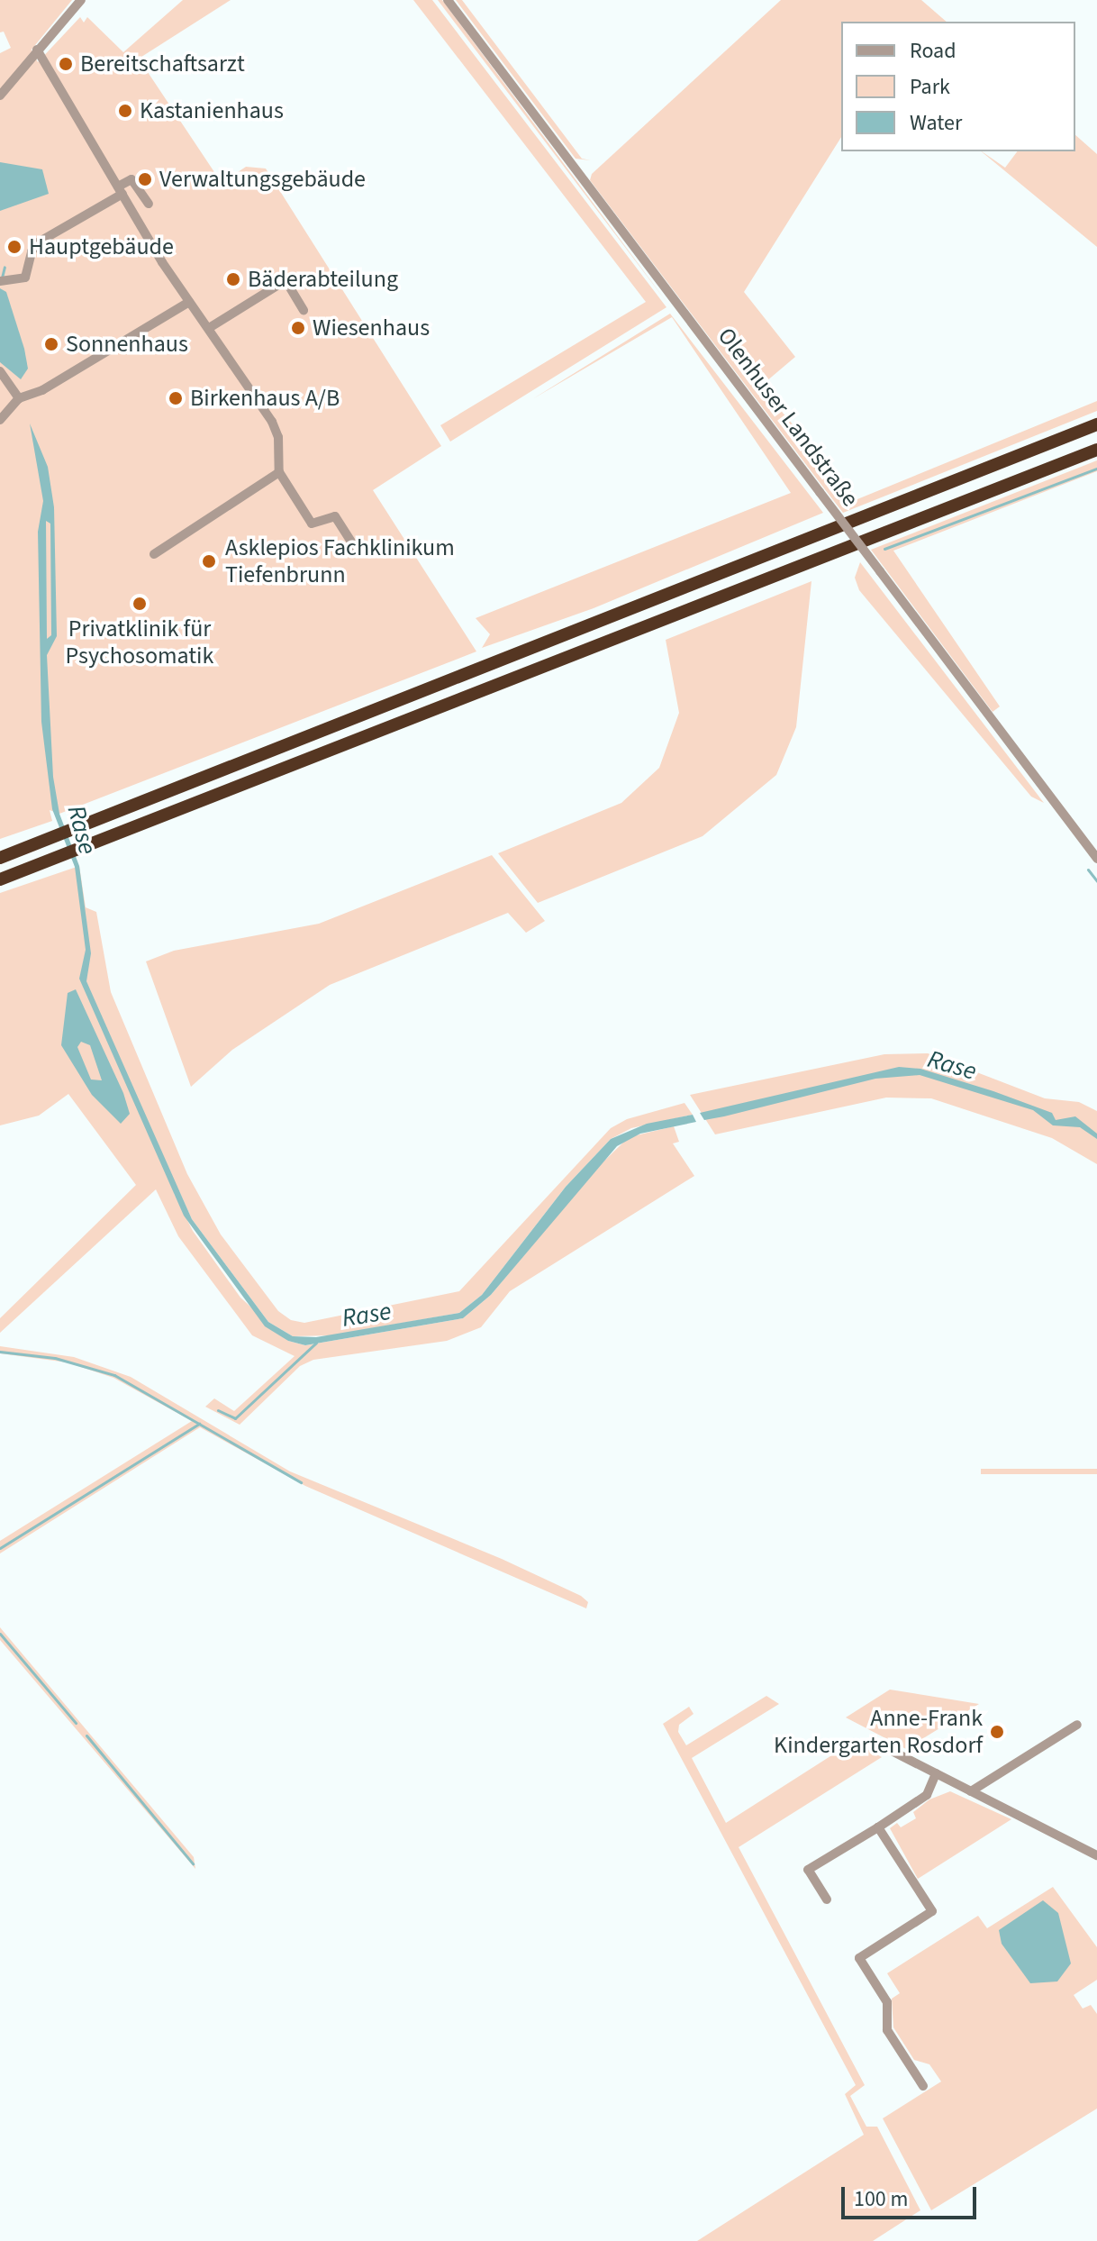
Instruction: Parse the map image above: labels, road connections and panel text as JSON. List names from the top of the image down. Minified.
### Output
{"streets":{"street":["Olenhuser Landstraße"]},"water":["Rase"],"places":["Bereitschaftsarzt","Kastanienhaus","Verwaltungsgebäude","Hauptgebäude","Bäderabteilung","Wiesenhaus","Sonnenhaus","Birkenhaus A/B","Asklepios Fachklinikum Tiefenbrunn","Privatklinik für Psychosomatik","Anne-Frank Kindergarten Rosdorf"],"legend":["Road","Park","Water"],"scale_bar":"100 m"}
